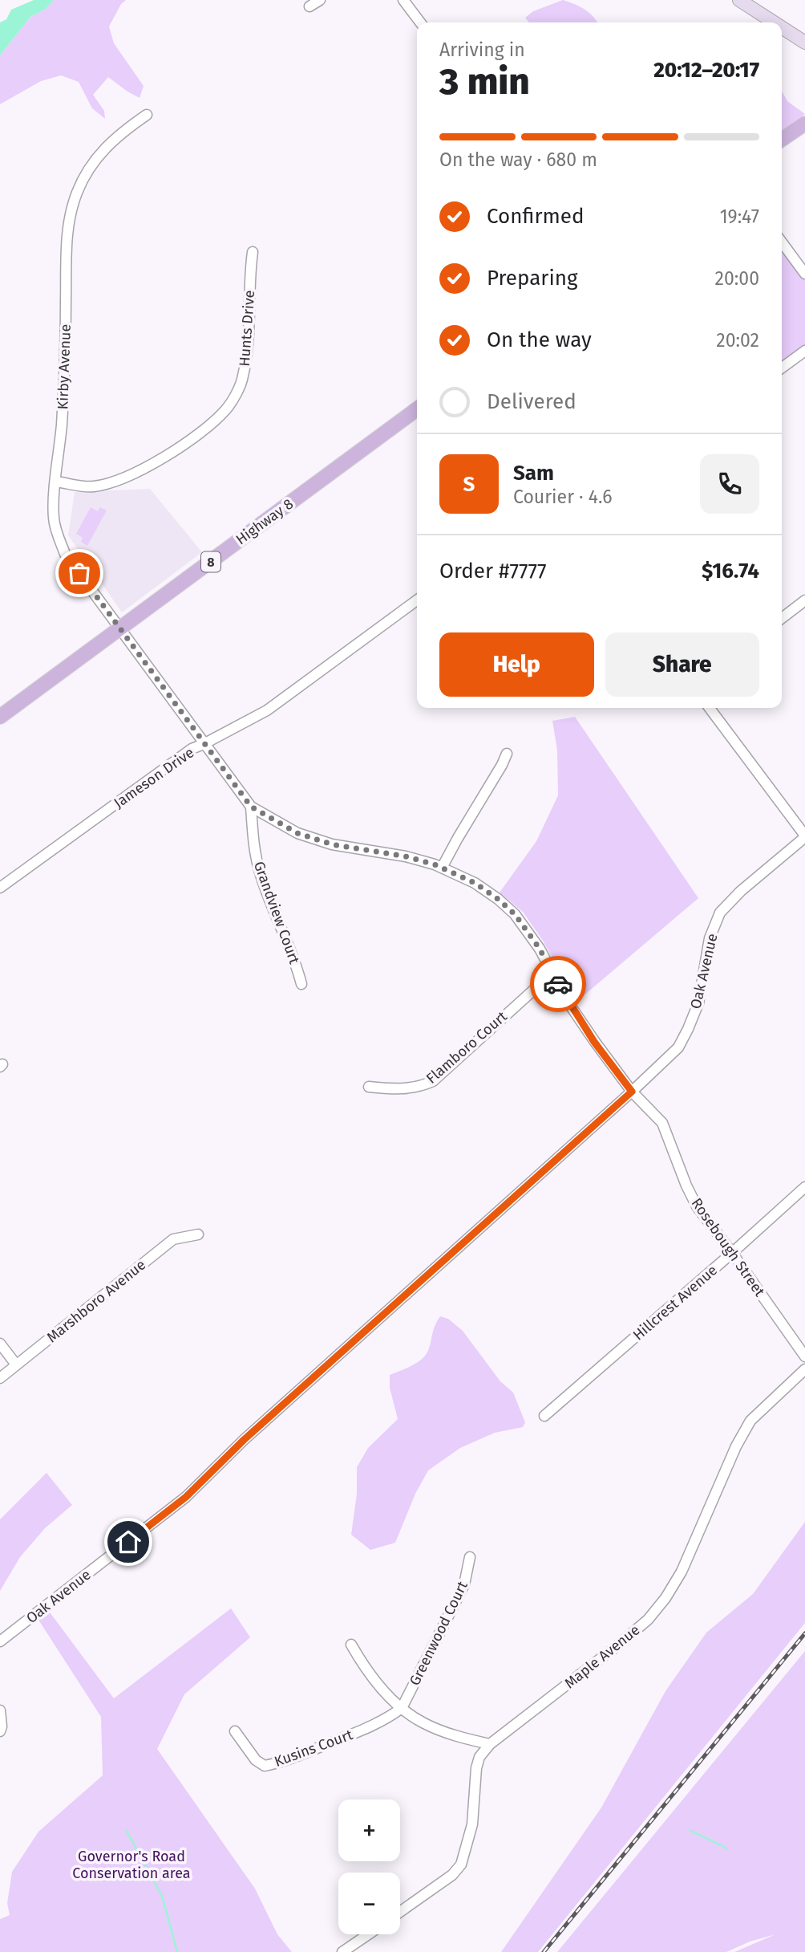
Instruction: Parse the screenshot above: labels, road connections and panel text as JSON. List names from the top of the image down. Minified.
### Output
{"streets":{"main road":["Highway 8","8"],"street":["Hunts Drive","Kirby Avenue","Jameson Drive","Grandview Court","Oak Avenue","Flamboro Court","Rosebough Street","Marshboro Avenue","Hillcrest Avenue","Greenwood Court","Maple Avenue","Kusins Court"]},"crossings":[["Hunts Drive","Kirby Avenue"],["Kirby Avenue","Highway 8"],["Kirby Avenue","Rosebough Street"],["Highway 8","Rosebough Street"],["Jameson Drive","Rosebough Street"],["Grandview Court","Rosebough Street"],["Oak Avenue","Rosebough Street"],["Flamboro Court","Rosebough Street"],["Rosebough Street","Hillcrest Avenue"],["Greenwood Court","Kusins Court"]],"parks":["Governor's Road Conservation area"],"page":{"heading":["3 min","Arriving in","20:12–20:17"],"panel":["Sam","Courier · 4.6","Order #7777","$16.74"],"bar":"On the way · 680 m","list":[["Confirmed","19:47"],["Preparing","20:00"],["On the way","20:02"],"Delivered"],"round":"S","buttons":["Help","Share"],"map_buttons":["+","−"]}}
